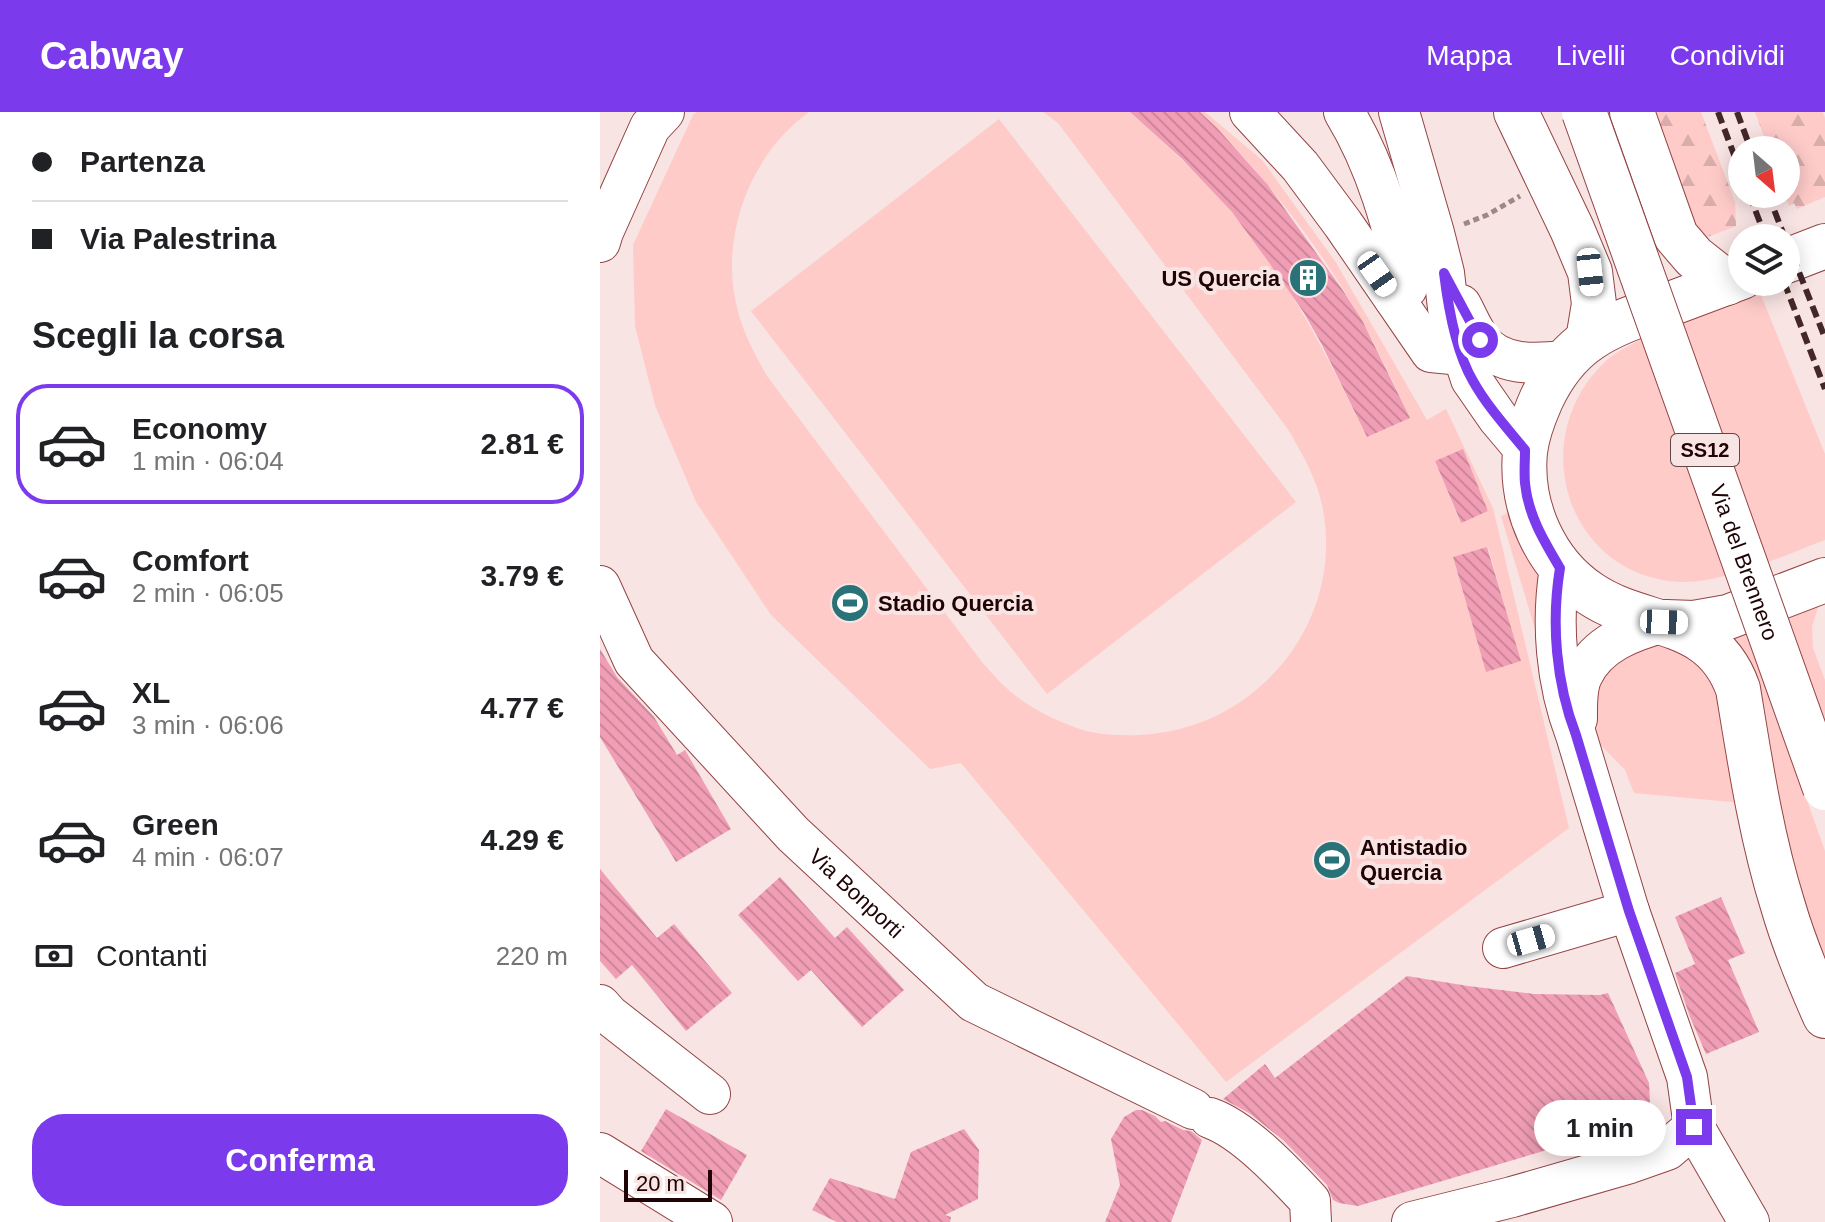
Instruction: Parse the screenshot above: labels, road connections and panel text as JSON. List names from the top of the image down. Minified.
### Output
{"streets":{"main road":["SS12","Via del Brennero"],"street":["Via Bonporti"]},"places":{"building":["US Quercia"],"sports":["Stadio Quercia","Antistadio Quercia"]},"scale_bar":"20 m","north":"bottom right","page":{"header":"Cabway","nav":["Mappa","Livelli","Condividi"],"banner":["Partenza","Via Palestrina"],"heading":"Scegli la corsa","list":[{"name":"Economy","note":"1 min · 06:04","value":"2.81 €"},{"name":"Comfort","note":"2 min · 06:05","value":"3.79 €"},{"name":"XL","note":"3 min · 06:06","value":"4.77 €"},{"name":"Green","note":"4 min · 06:07","value":"4.29 €"}],"pay":["Contanti","220 m"],"buttons":"Conferma","bubble":"1 min","scale":"20 m"}}
